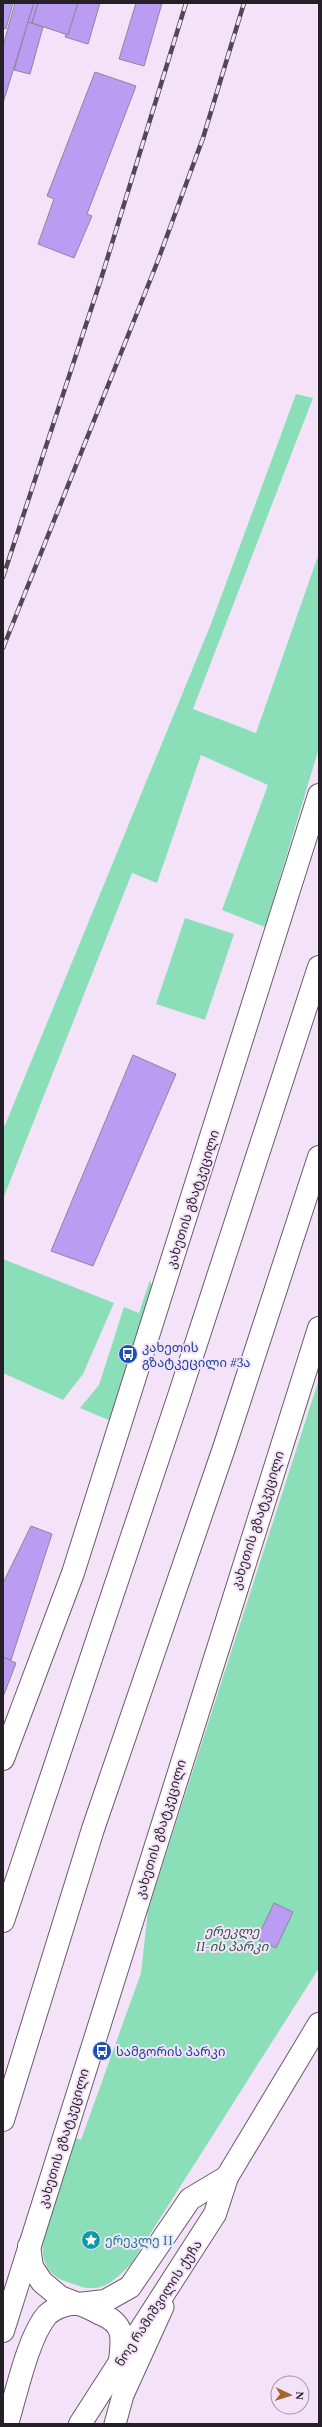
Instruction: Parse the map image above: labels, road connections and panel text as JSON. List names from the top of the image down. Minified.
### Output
{"streets":{"main road":["კახეთის გზატკეცილი","ნოე რამიშვილის ქუჩა"]},"crossings":[["კახეთის გზატკეცილი","ნოე რამიშვილის ქუჩა"]],"parks":["ერეკლე II-ის პარკი"],"places":{"bus stop":["კახეთის გზატკეცილი #3ა","სამგორის პარკი"],"place":["ერეკლე II"]},"north":"right"}
